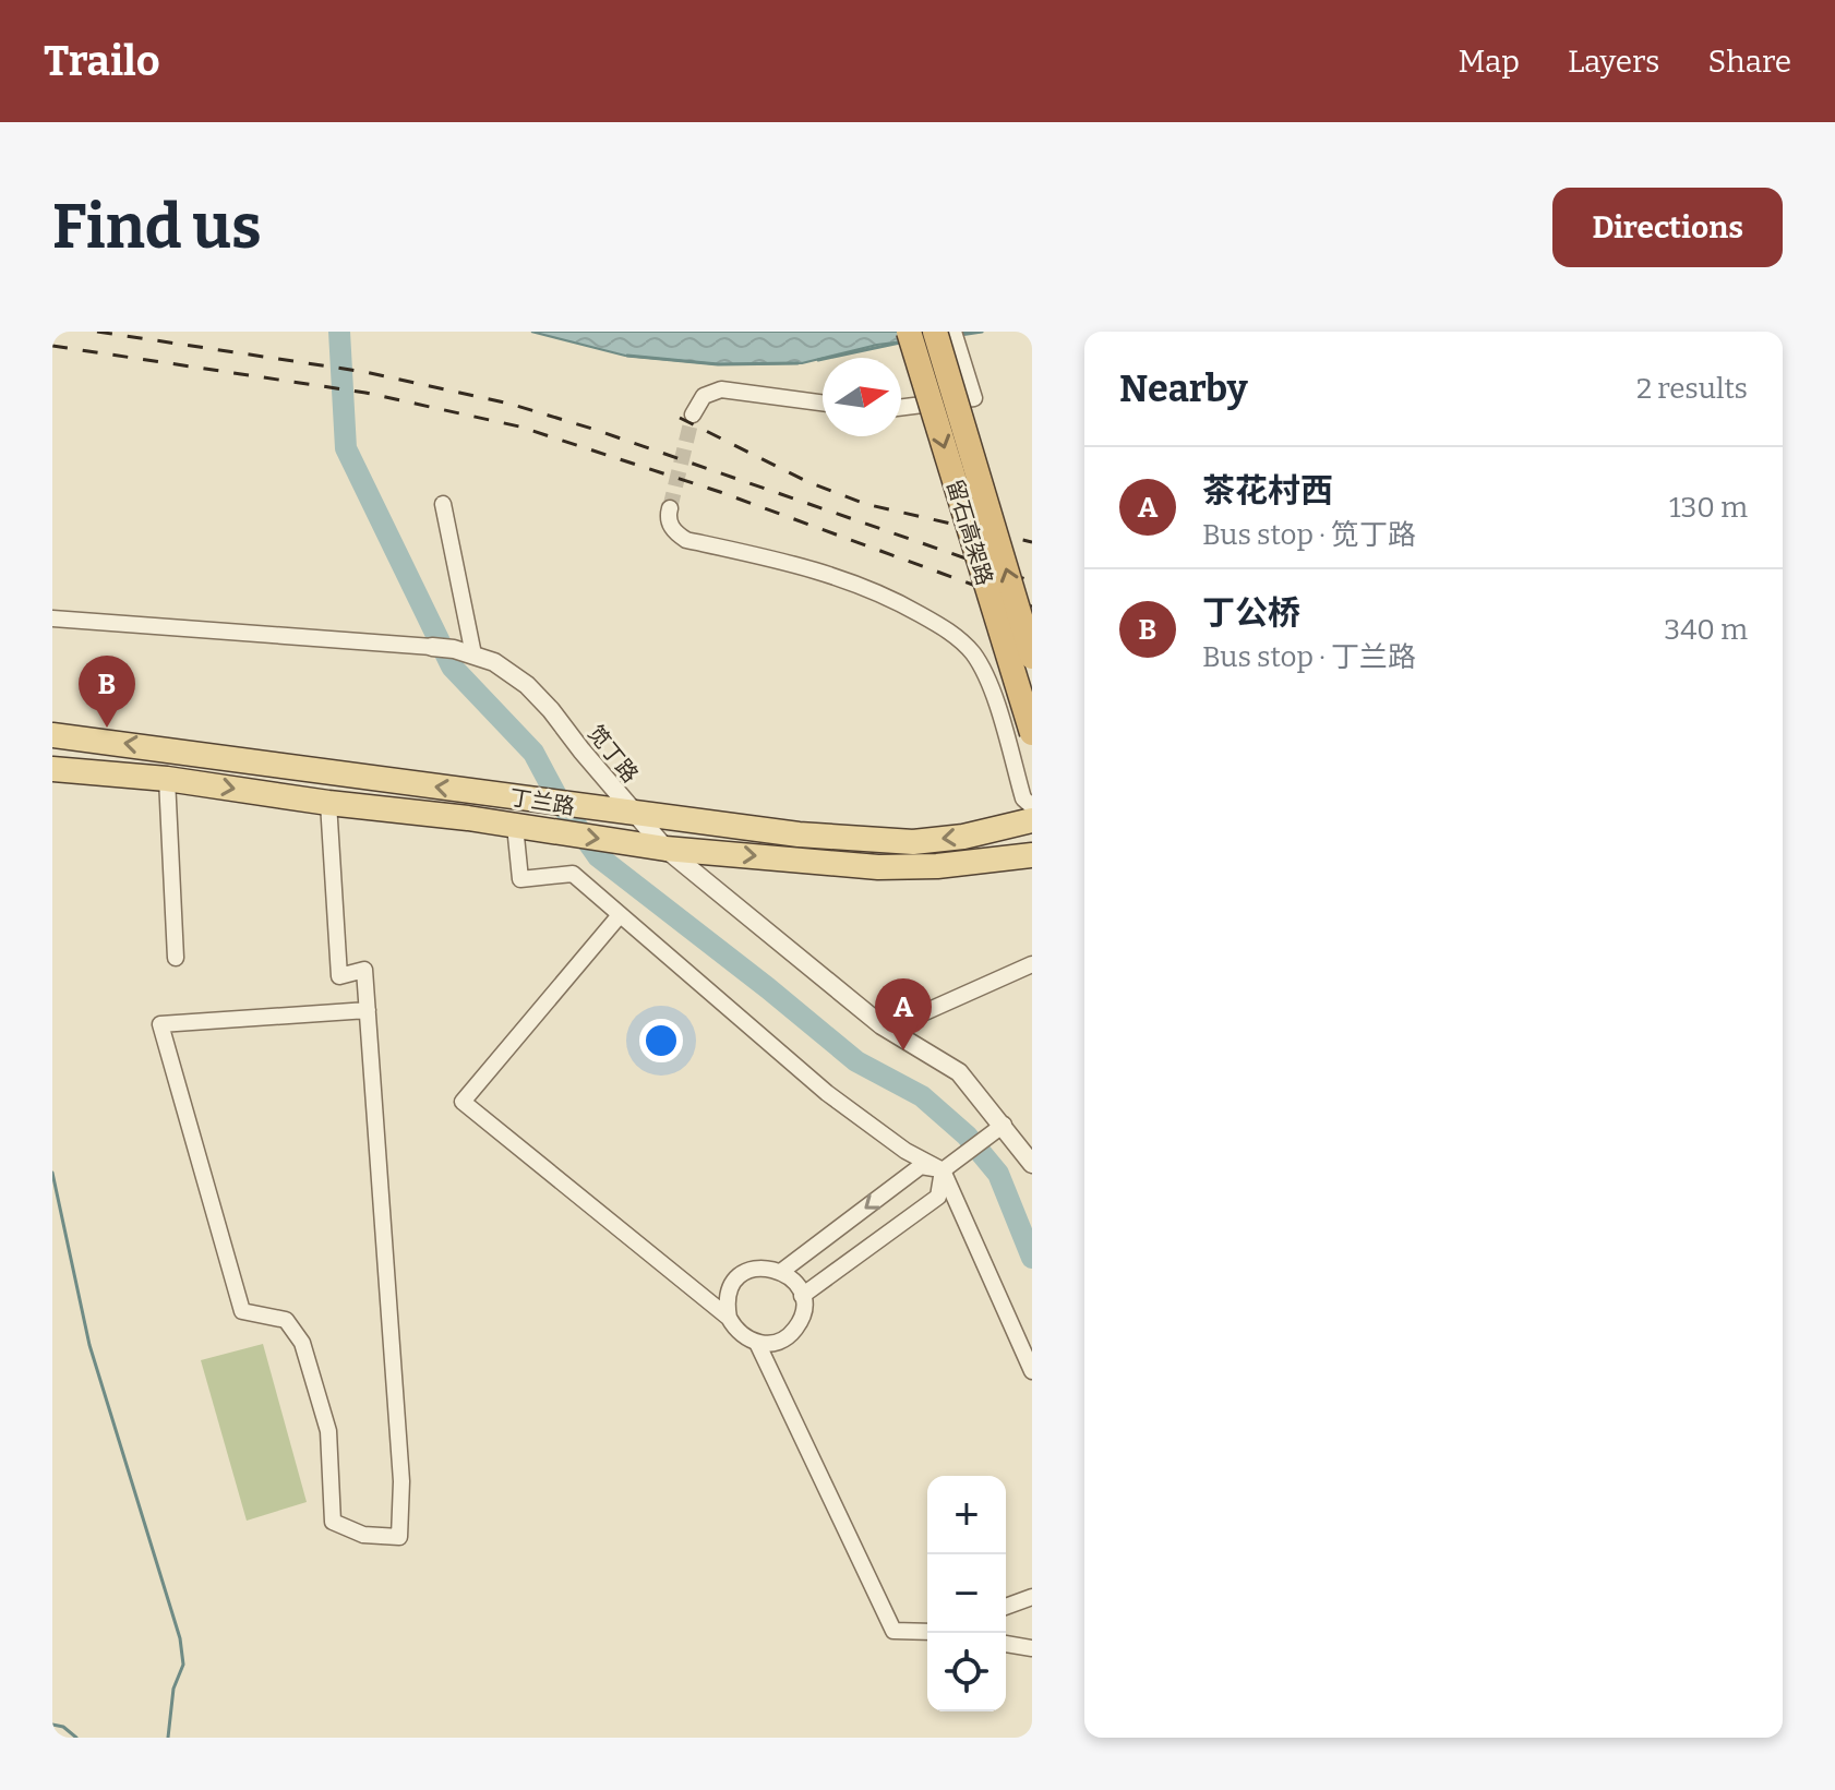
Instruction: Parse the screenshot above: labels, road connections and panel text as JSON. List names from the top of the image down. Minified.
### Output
{"streets":{"highway":["留石高架路"],"main road":["丁兰路"],"street":["笕丁路"]},"crossings":[["笕丁路","丁兰路"]],"north":"right","page":{"header":"Trailo","nav":["Map","Layers","Share"],"buttons":"Directions","title":"Find us","heading":["Nearby","2 results"],"list":[{"mark":"A","name":"茶花村西","note":"Bus stop · 笕丁路","value":"130 m"},{"mark":"B","name":"丁公桥","note":"Bus stop · 丁兰路","value":"340 m"}],"pins":["B","A"],"map_buttons":["+","−"]}}
